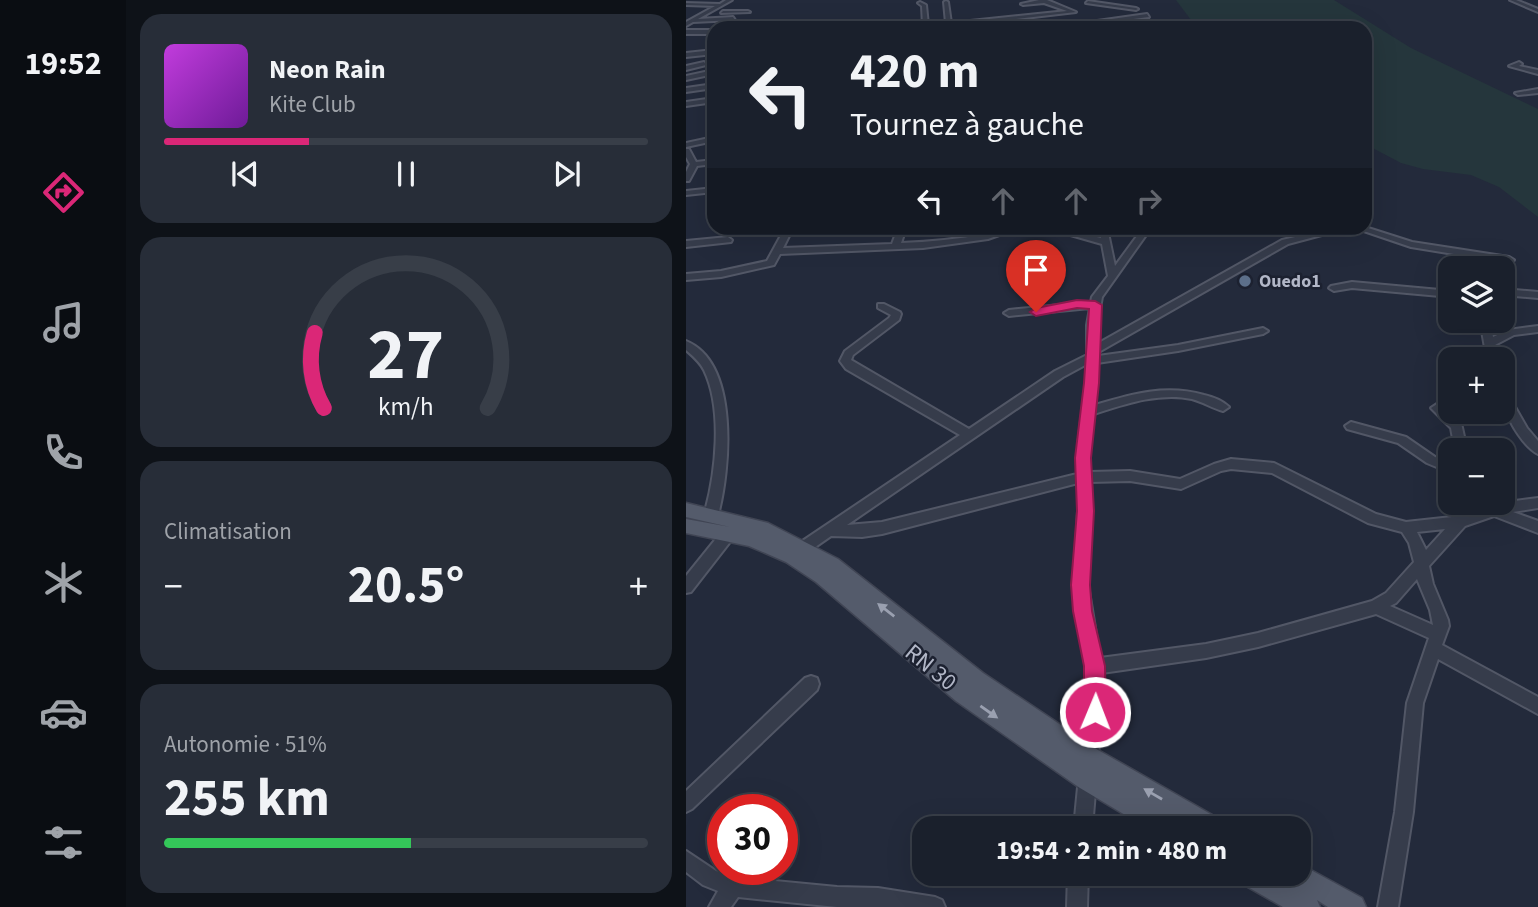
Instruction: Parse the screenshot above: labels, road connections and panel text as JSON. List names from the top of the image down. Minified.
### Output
{"streets":{"main road":["RN 30"]},"places":["Ouedo1"],"page":{"tabs":"19:52","turn":["420 m","Tournez à gauche"],"song":["Neon Rain","Kite Club"],"map_buttons":["+","−"],"tile":["Climatisation",["Autonomie · 51%","255 km"]],"heat":["−","20.5°","+"],"limit":"30","trip":"19:54 · 2 min · 480 m","gauge":["27","km/h"]}}
